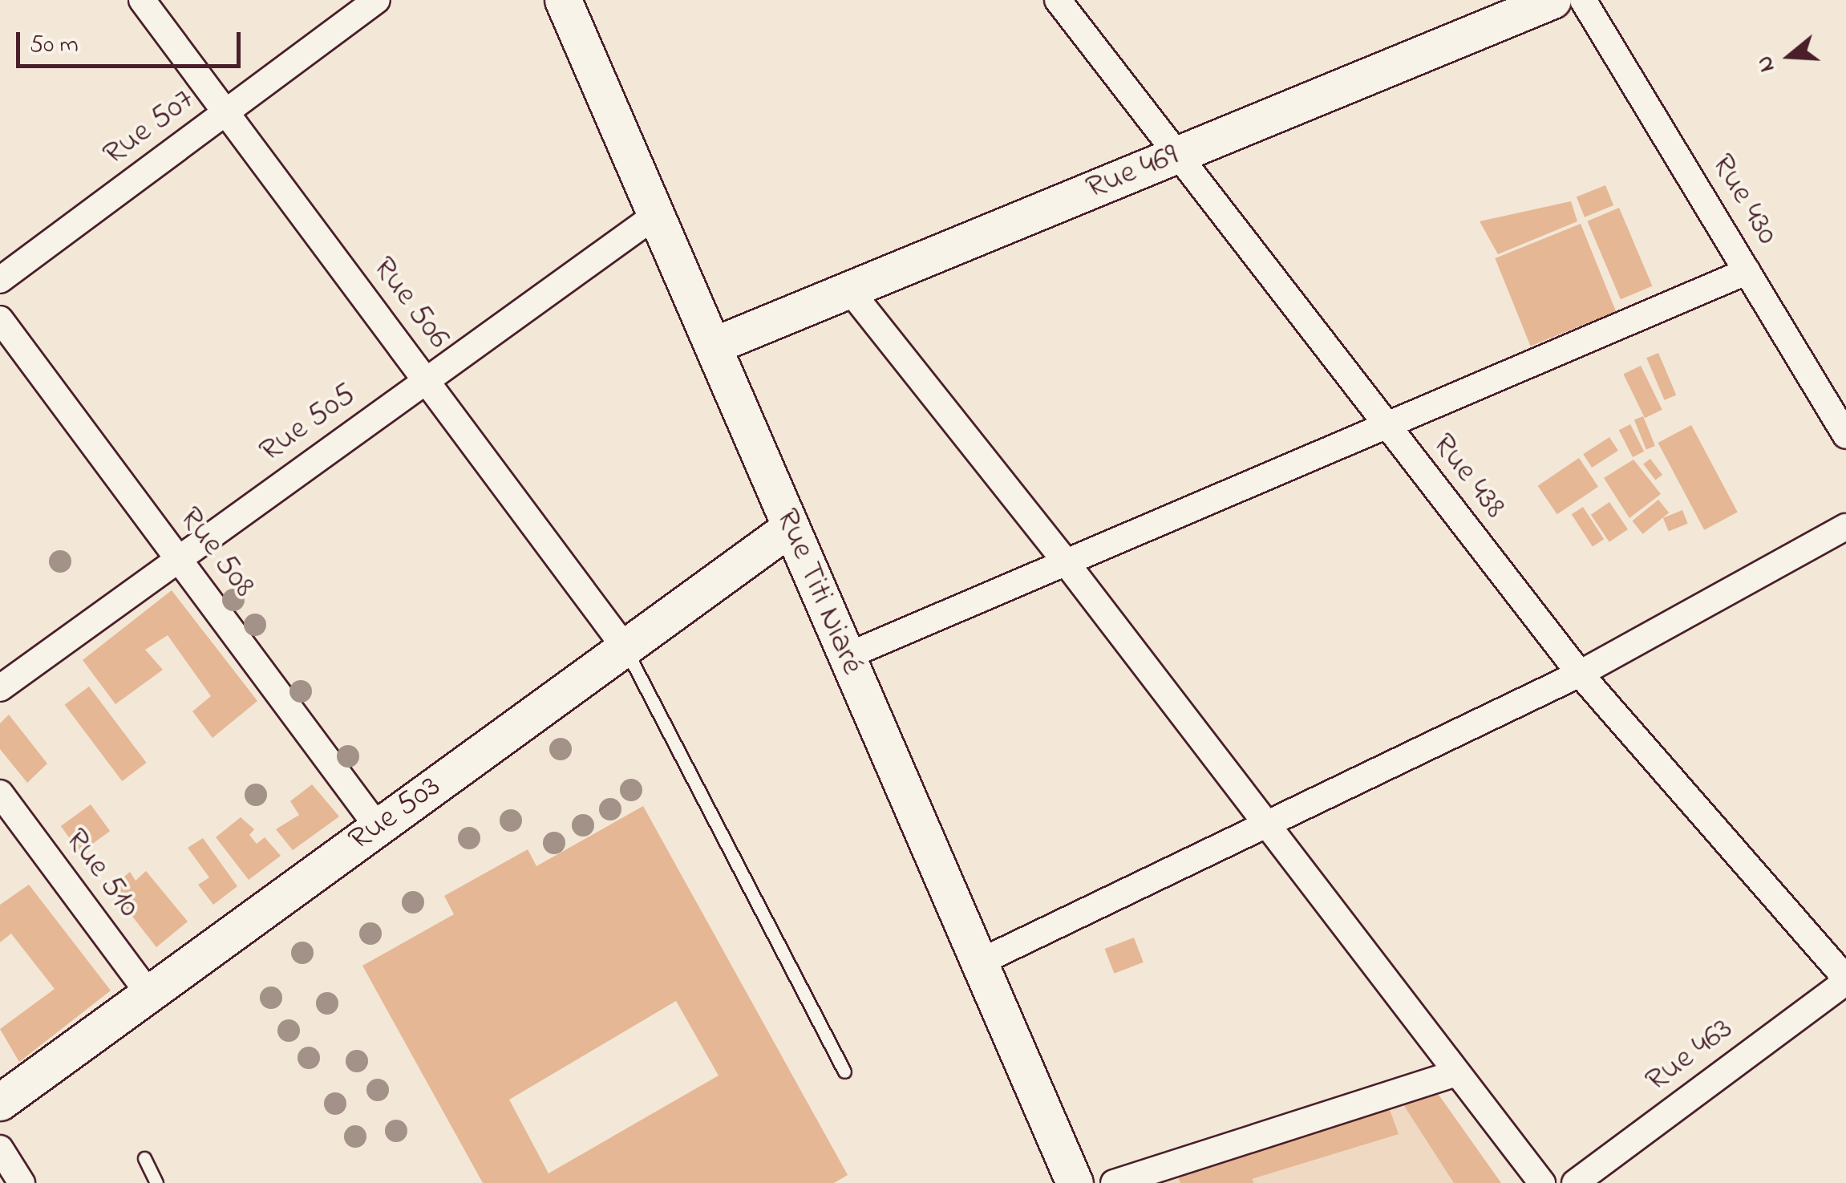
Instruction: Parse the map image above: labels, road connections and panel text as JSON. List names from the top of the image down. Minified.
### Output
{"streets":{"street":["Rue 507","Rue 469","Rue 430","Rue 506","Rue 505","Rue 438","Rue 508","Rue Titi Niaré","Rue 503","Rue 510","Rue 463"]},"crossings":[["Rue 507","Rue 506"],["Rue 469","Rue 438"],["Rue 469","Rue Titi Niaré"],["Rue 506","Rue 505"],["Rue 506","Rue 503"],["Rue 505","Rue 508"],["Rue 505","Rue Titi Niaré"],["Rue 438","Rue 463"],["Rue 508","Rue 503"],["Rue Titi Niaré","Rue 503"],["Rue 503","Rue 510"]],"scale_bar":"50 m","north":"left"}
